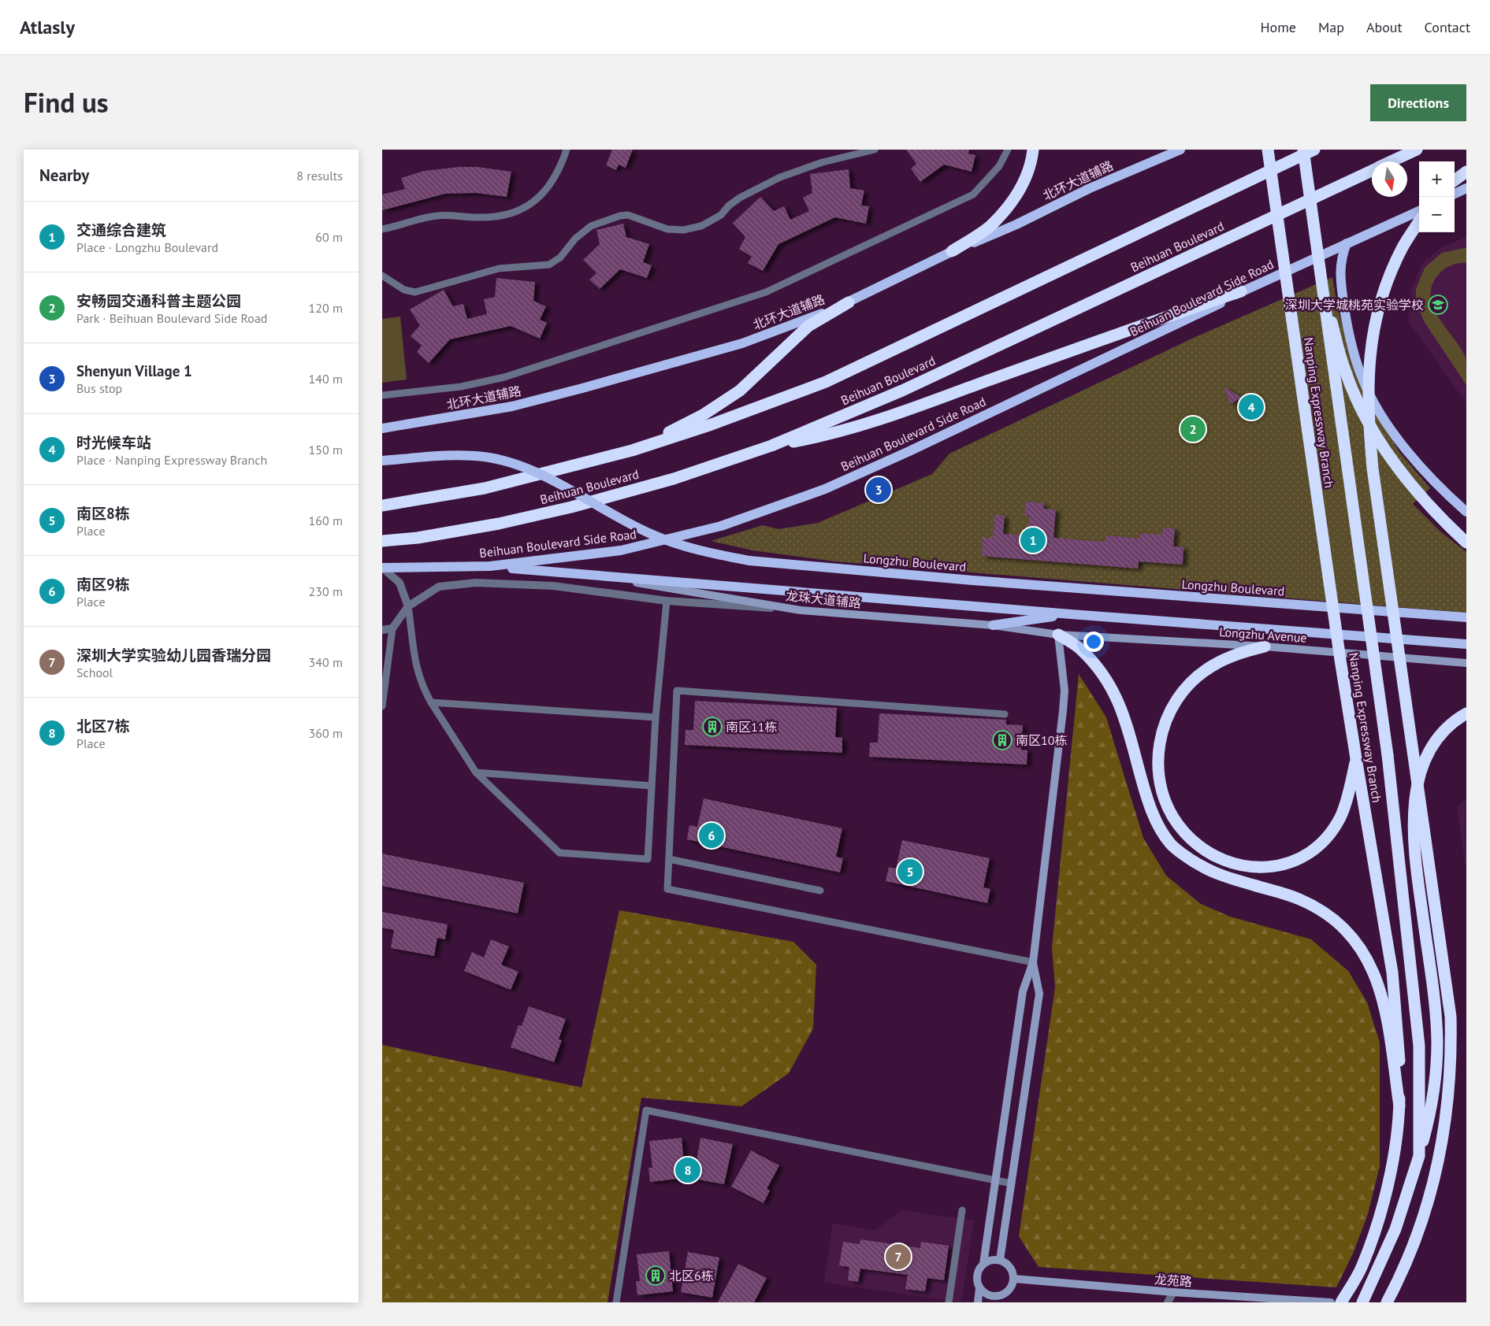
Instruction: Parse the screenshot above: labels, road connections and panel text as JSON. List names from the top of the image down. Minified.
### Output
{"streets":{"highway":["Beihuan Boulevard","Nanping Expressway Branch"],"main road":["北环大道辅路","Beihuan Boulevard Side Road","Longzhu Boulevard"],"street":["龙珠大道辅路","Longzhu Avenue","龙苑路"]},"crossings":[["龙珠大道辅路","Longzhu Avenue"]],"places":{"school or university":["深圳大学城桃苑实验学校"],"building":["南区11栋","南区10栋","北区6栋"]},"north":"bottom","page":{"header":"Atlasly","nav":["Home","Map","About","Contact"],"title":"Find us","buttons":"Directions","heading":["Nearby","8 results"],"map_buttons":["+","−"],"list":[{"mark":"1","name":"交通综合建筑","note":"Place · Longzhu Boulevard","value":"60 m"},{"mark":"2","name":"安畅园交通科普主题公园","note":"Park · Beihuan Boulevard Side Road","value":"120 m"},{"mark":"3","name":"Shenyun Village 1","note":"Bus stop","value":"140 m"},{"mark":"4","name":"时光候车站","note":"Place · Nanping Expressway Branch","value":"150 m"},{"mark":"5","name":"南区8栋","note":"Place","value":"160 m"},{"mark":"6","name":"南区9栋","note":"Place","value":"230 m"},{"mark":"7","name":"深圳大学实验幼儿园香瑞分园","note":"School","value":"340 m"},{"mark":"8","name":"北区7栋","note":"Place","value":"360 m"}],"pins":["4","2","3","1","6","5","8","7"]}}
